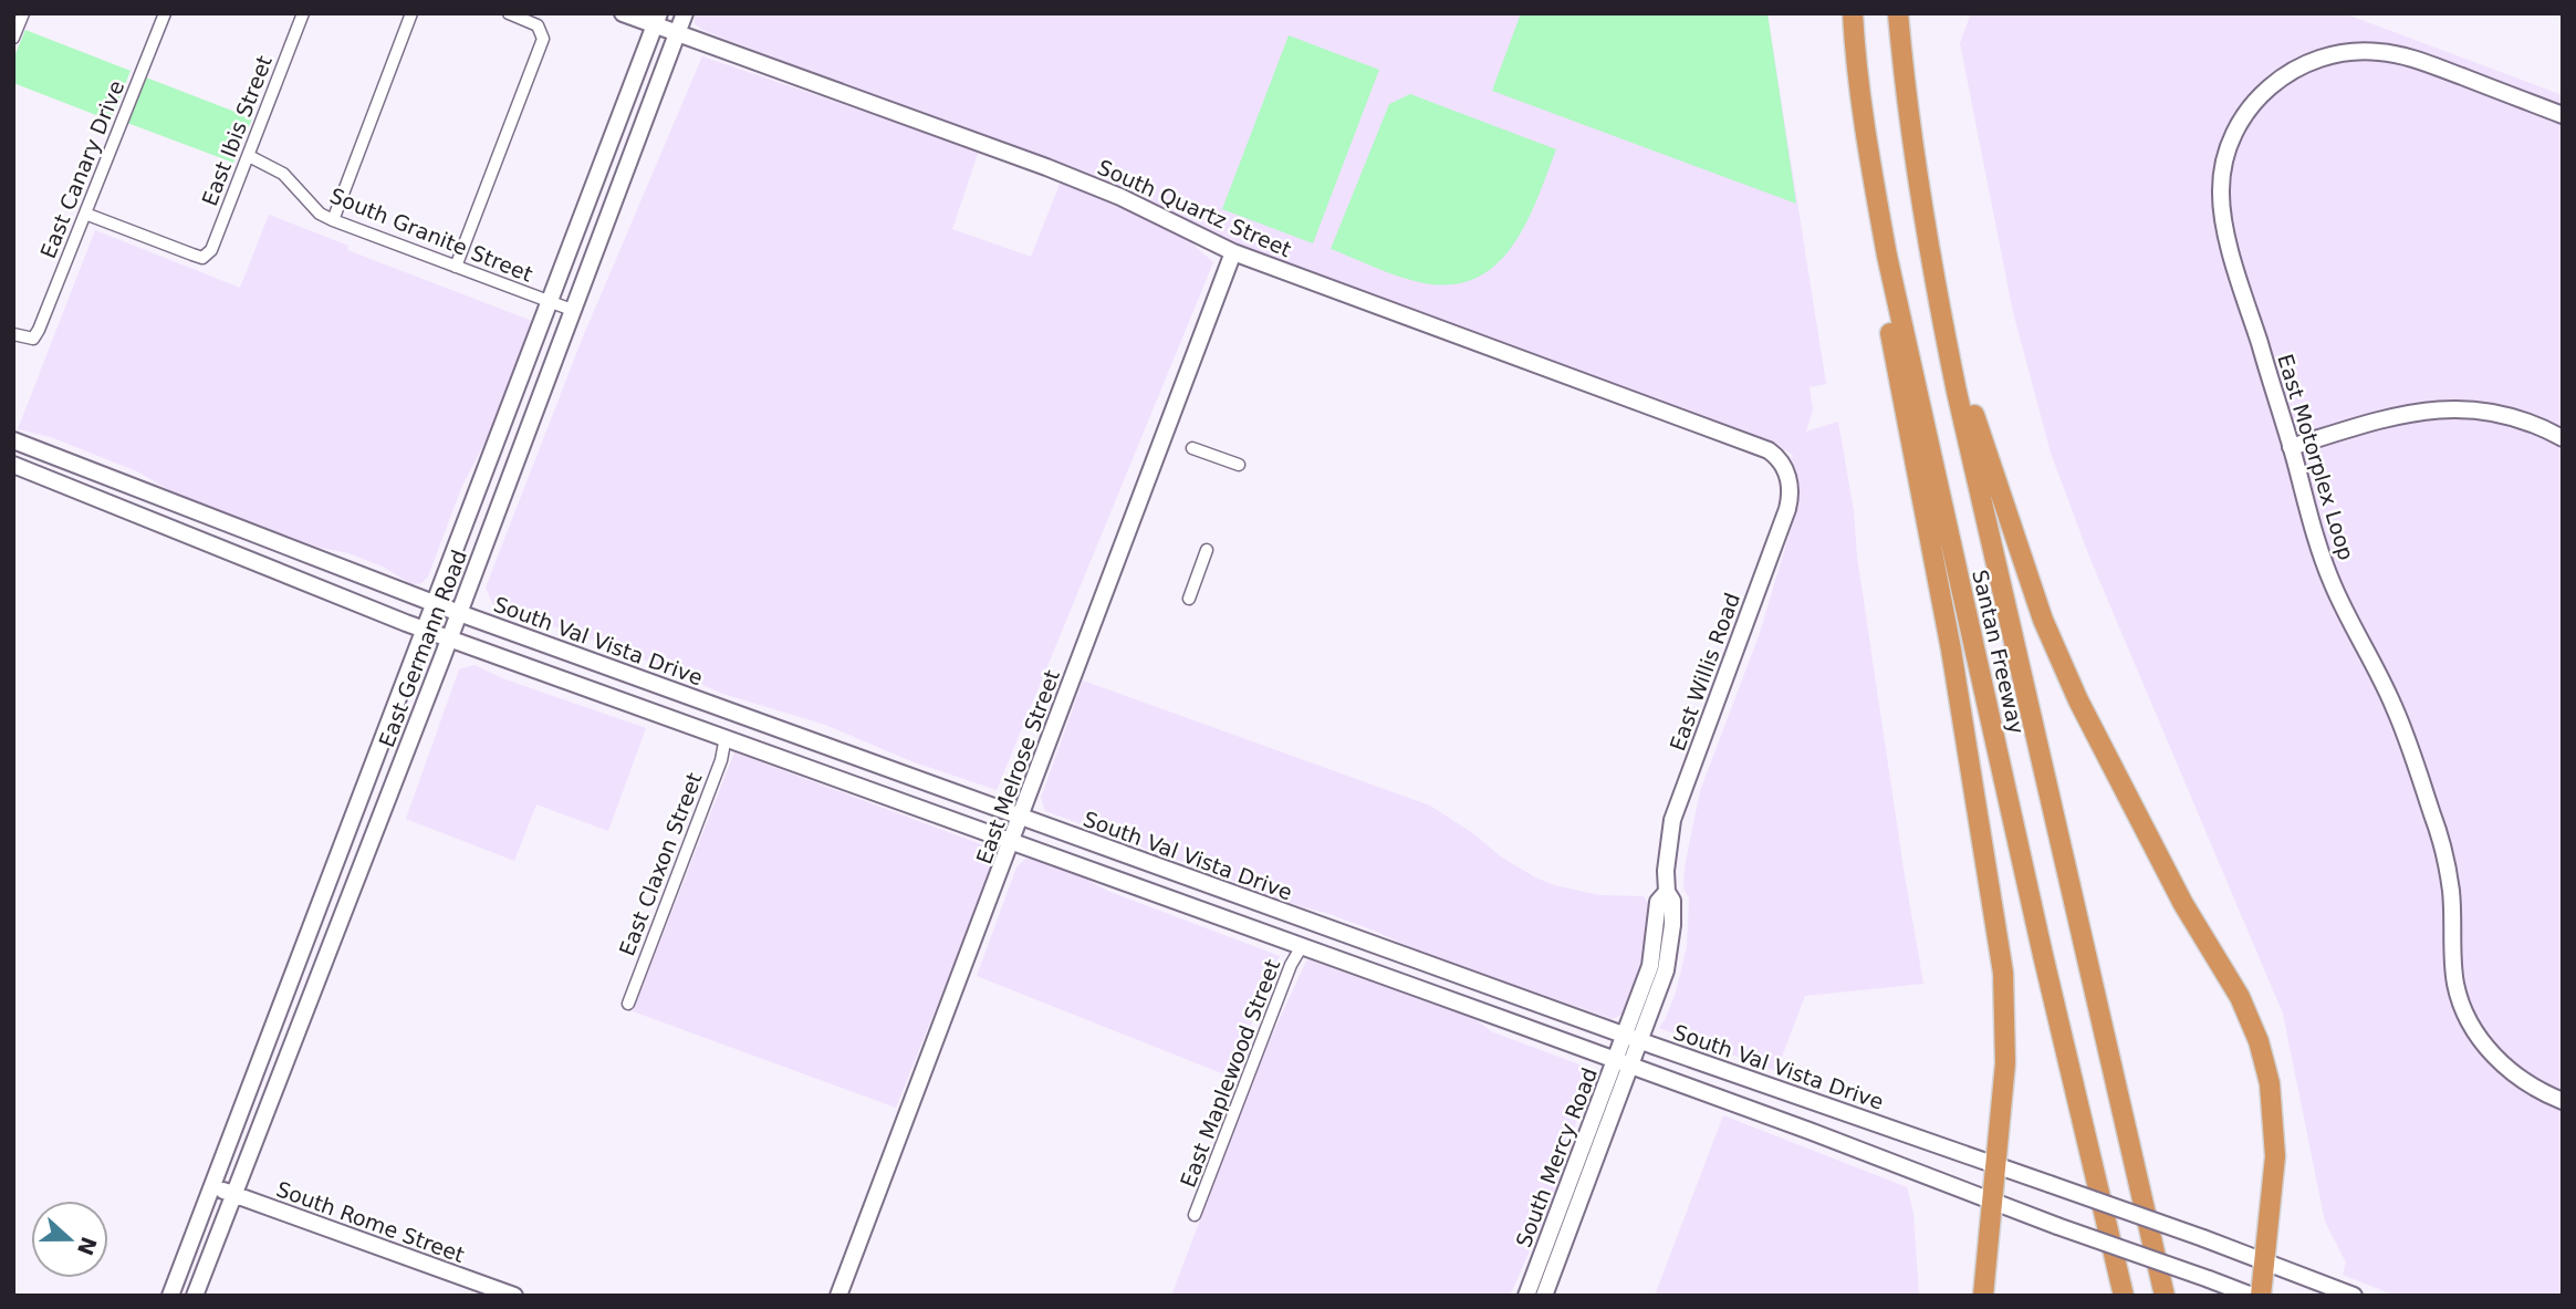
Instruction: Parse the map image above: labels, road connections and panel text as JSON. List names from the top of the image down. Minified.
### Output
{"streets":{"highway":["Santan Freeway"],"main road":["South Quartz Street","East Motorplex Loop","South Val Vista Drive","East Germann Road","East Willis Road","East Melrose Street","South Mercy Road","South Rome Street"],"street":["East Ibis Street","East Canary Drive","South Granite Street","East Claxon Street","East Maplewood Street"]},"crossings":[["East Ibis Street","East Canary Drive"],["East Ibis Street","South Granite Street"],["South Quartz Street","East Germann Road"],["South Quartz Street","East Willis Road"],["South Quartz Street","East Melrose Street"],["South Granite Street","East Germann Road"],["South Val Vista Drive","East Germann Road"],["South Val Vista Drive","East Willis Road"],["South Val Vista Drive","East Melrose Street"],["South Val Vista Drive","South Mercy Road"],["East Germann Road","South Rome Street"],["East Willis Road","South Mercy Road"]],"north":"right"}
